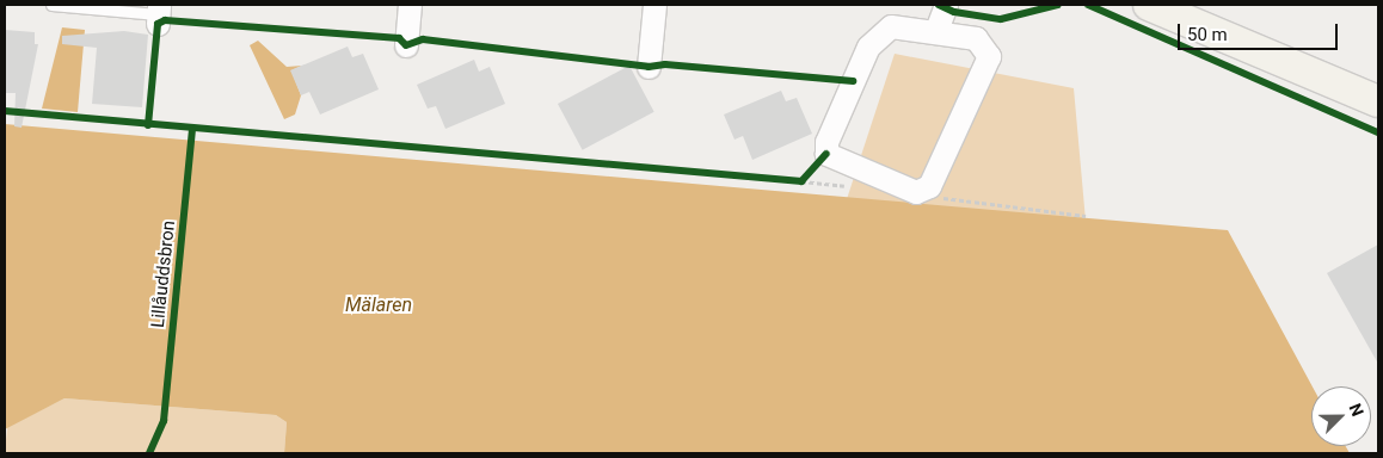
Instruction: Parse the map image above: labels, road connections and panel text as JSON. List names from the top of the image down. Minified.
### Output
{"streets":{"cycle path":["Lillåuddsbron"]},"water":["Mälaren"],"scale_bar":"50 m","north":"top right"}
